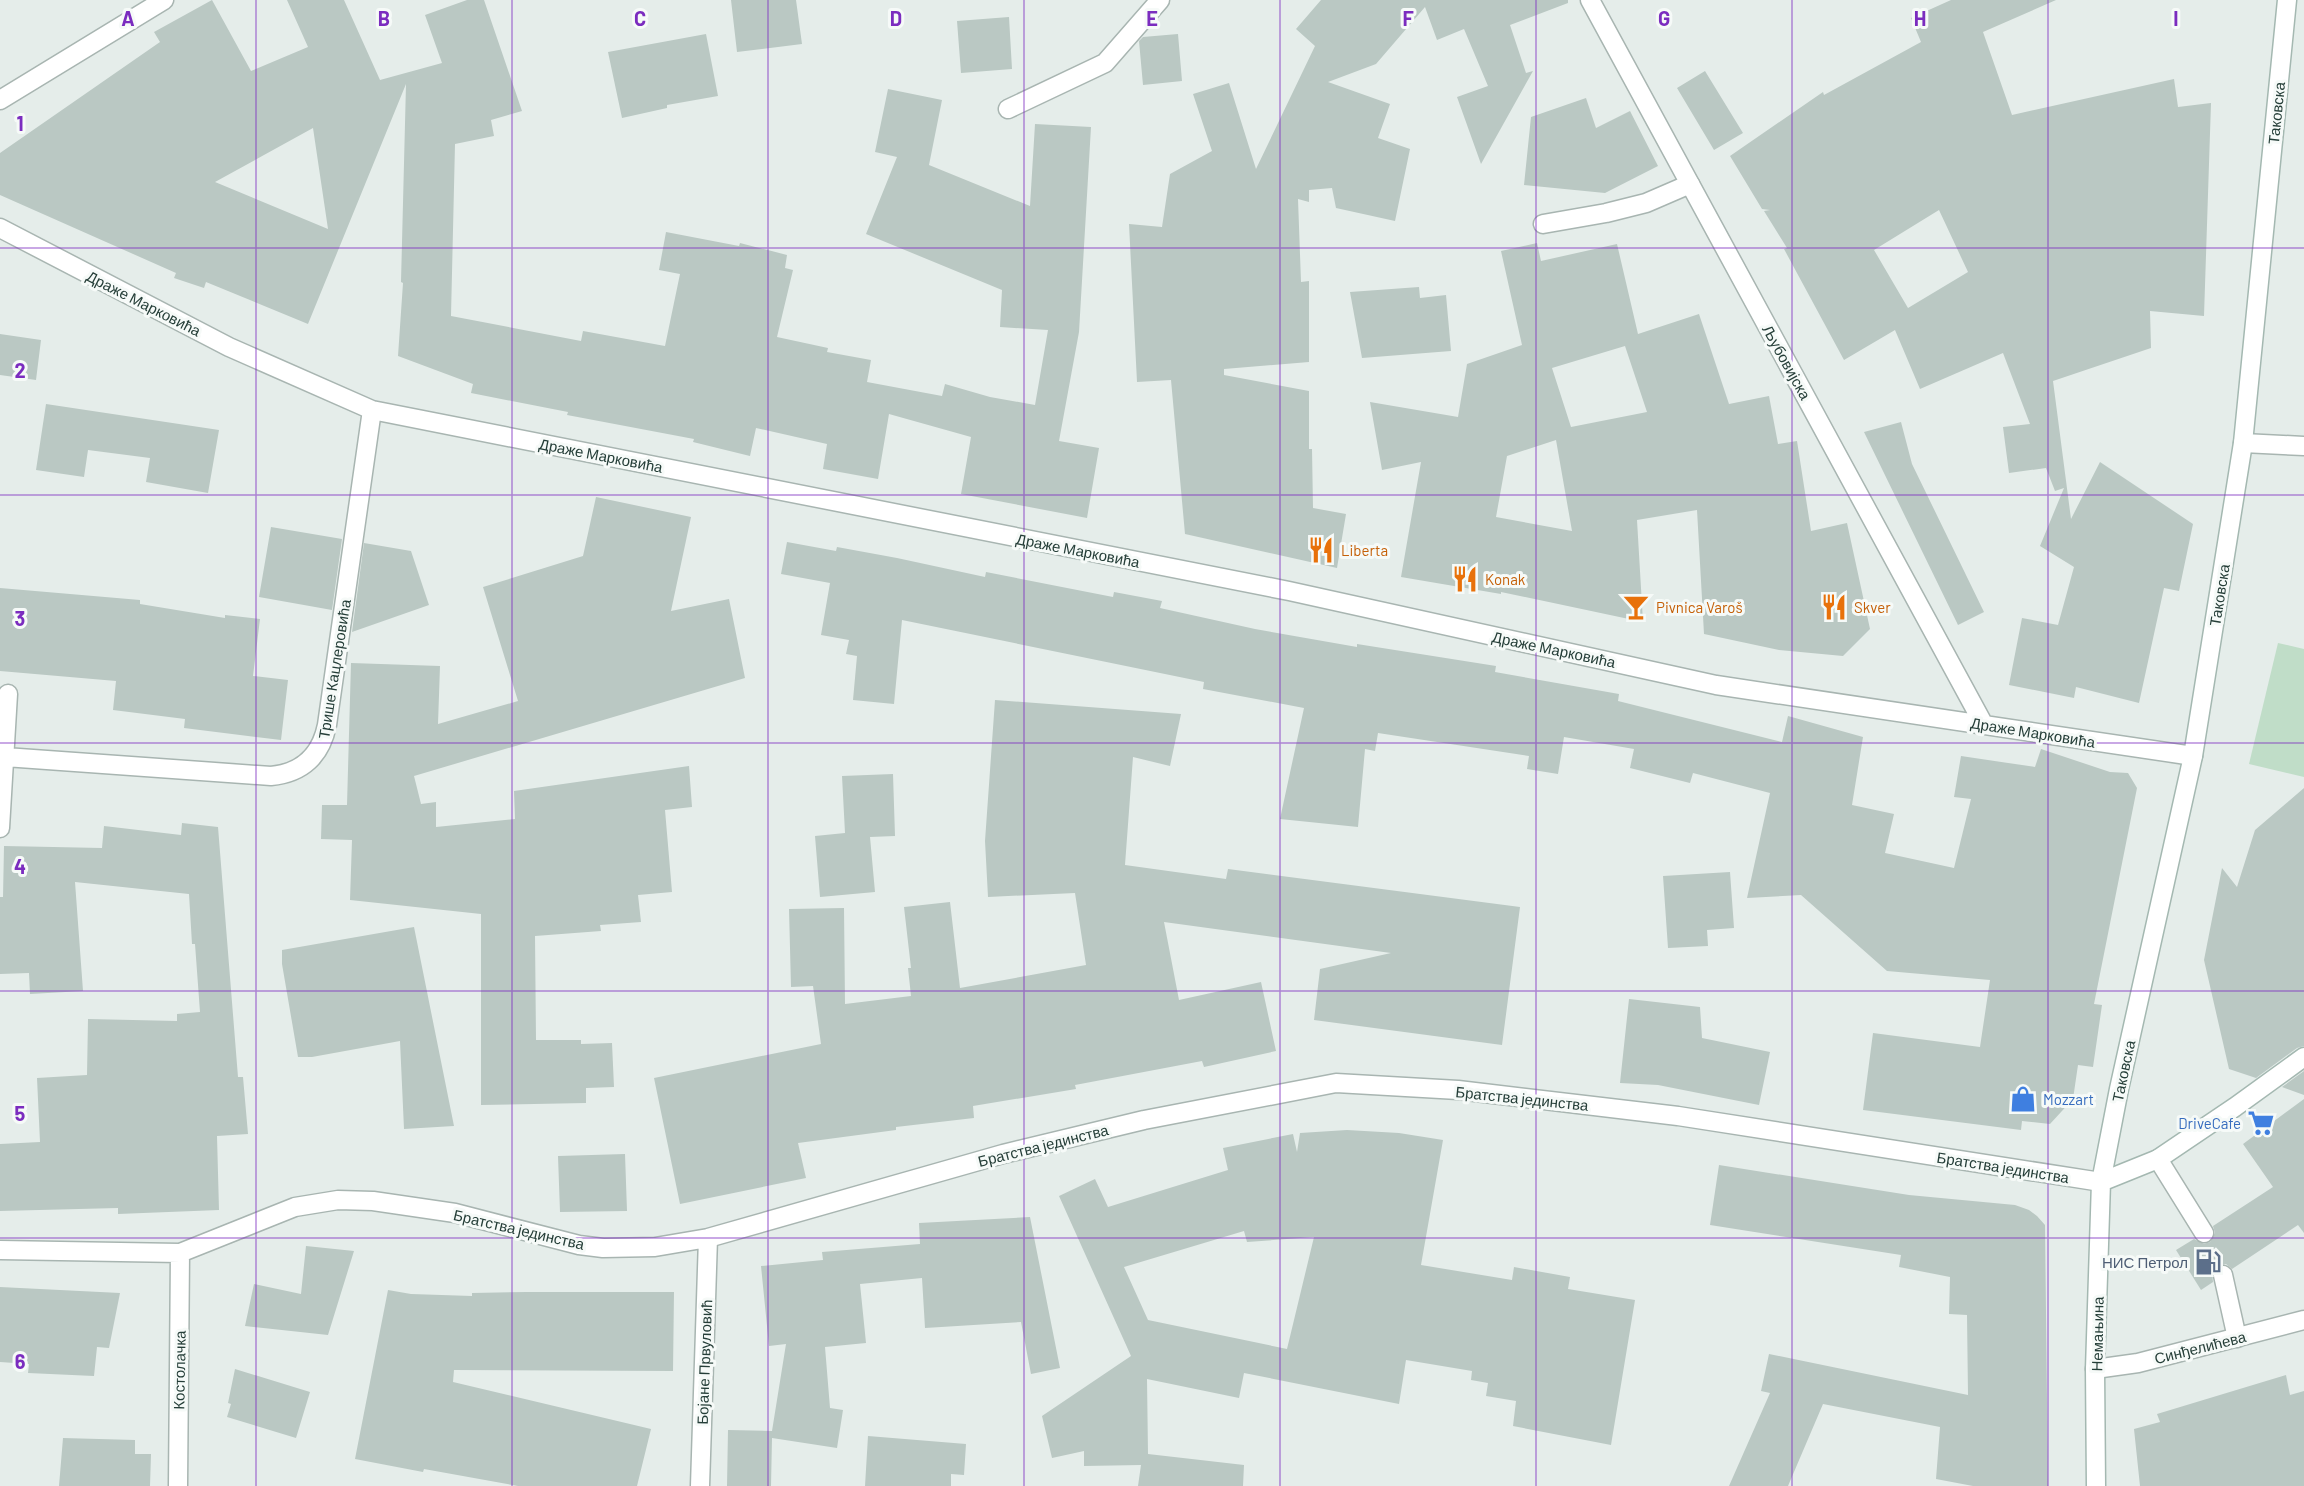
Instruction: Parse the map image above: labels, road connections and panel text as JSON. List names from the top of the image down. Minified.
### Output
{"streets":{"street":["Таковска","Драже Марковића","Љубовијска","Трише Кацлеровића","Братства јединства","Немањина","Синђелићева","Бојане Првуловић","Костолачка"]},"crossings":[["Таковска","Драже Марковића"],["Таковска","Братства јединства"],["Таковска","Немањина"],["Драже Марковића","Љубовијска"],["Драже Марковића","Трише Кацлеровића"],["Братства јединства","Немањина"],["Братства јединства","Бојане Првуловић"],["Братства јединства","Костолачка"],["Немањина","Синђелићева"]],"places":{"restaurant":["Liberta","Konak","Skver"],"bar":["Pivnica Varoš"],"shop":["Mozzart"],"supermarket":["DriveCafe"],"fuel station":["НИС Петрол"]},"grid":{"columns":["A","B","C","D","E","F","G","H","I"],"rows":["1","2","3","4","5","6"]}}
